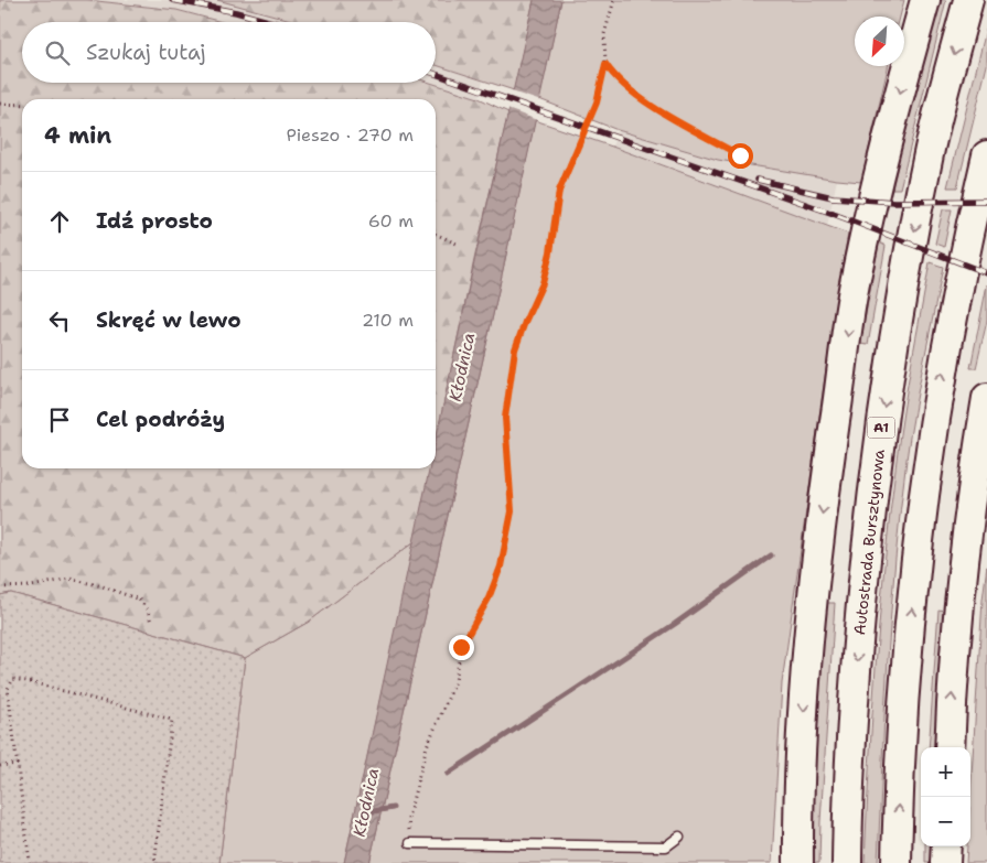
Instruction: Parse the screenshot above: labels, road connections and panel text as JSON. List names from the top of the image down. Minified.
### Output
{"streets":{"highway":["A1","Autostrada Bursztynowa"]},"water":["Kłodnica"],"north":"bottom left","page":{"search":"Szukaj tutaj","heading":["4 min","Pieszo · 270 m"],"list":[["Idź prosto","60 m"],["Skręć w lewo","210 m"],"Cel podróży"],"map_buttons":["+","−"]}}
